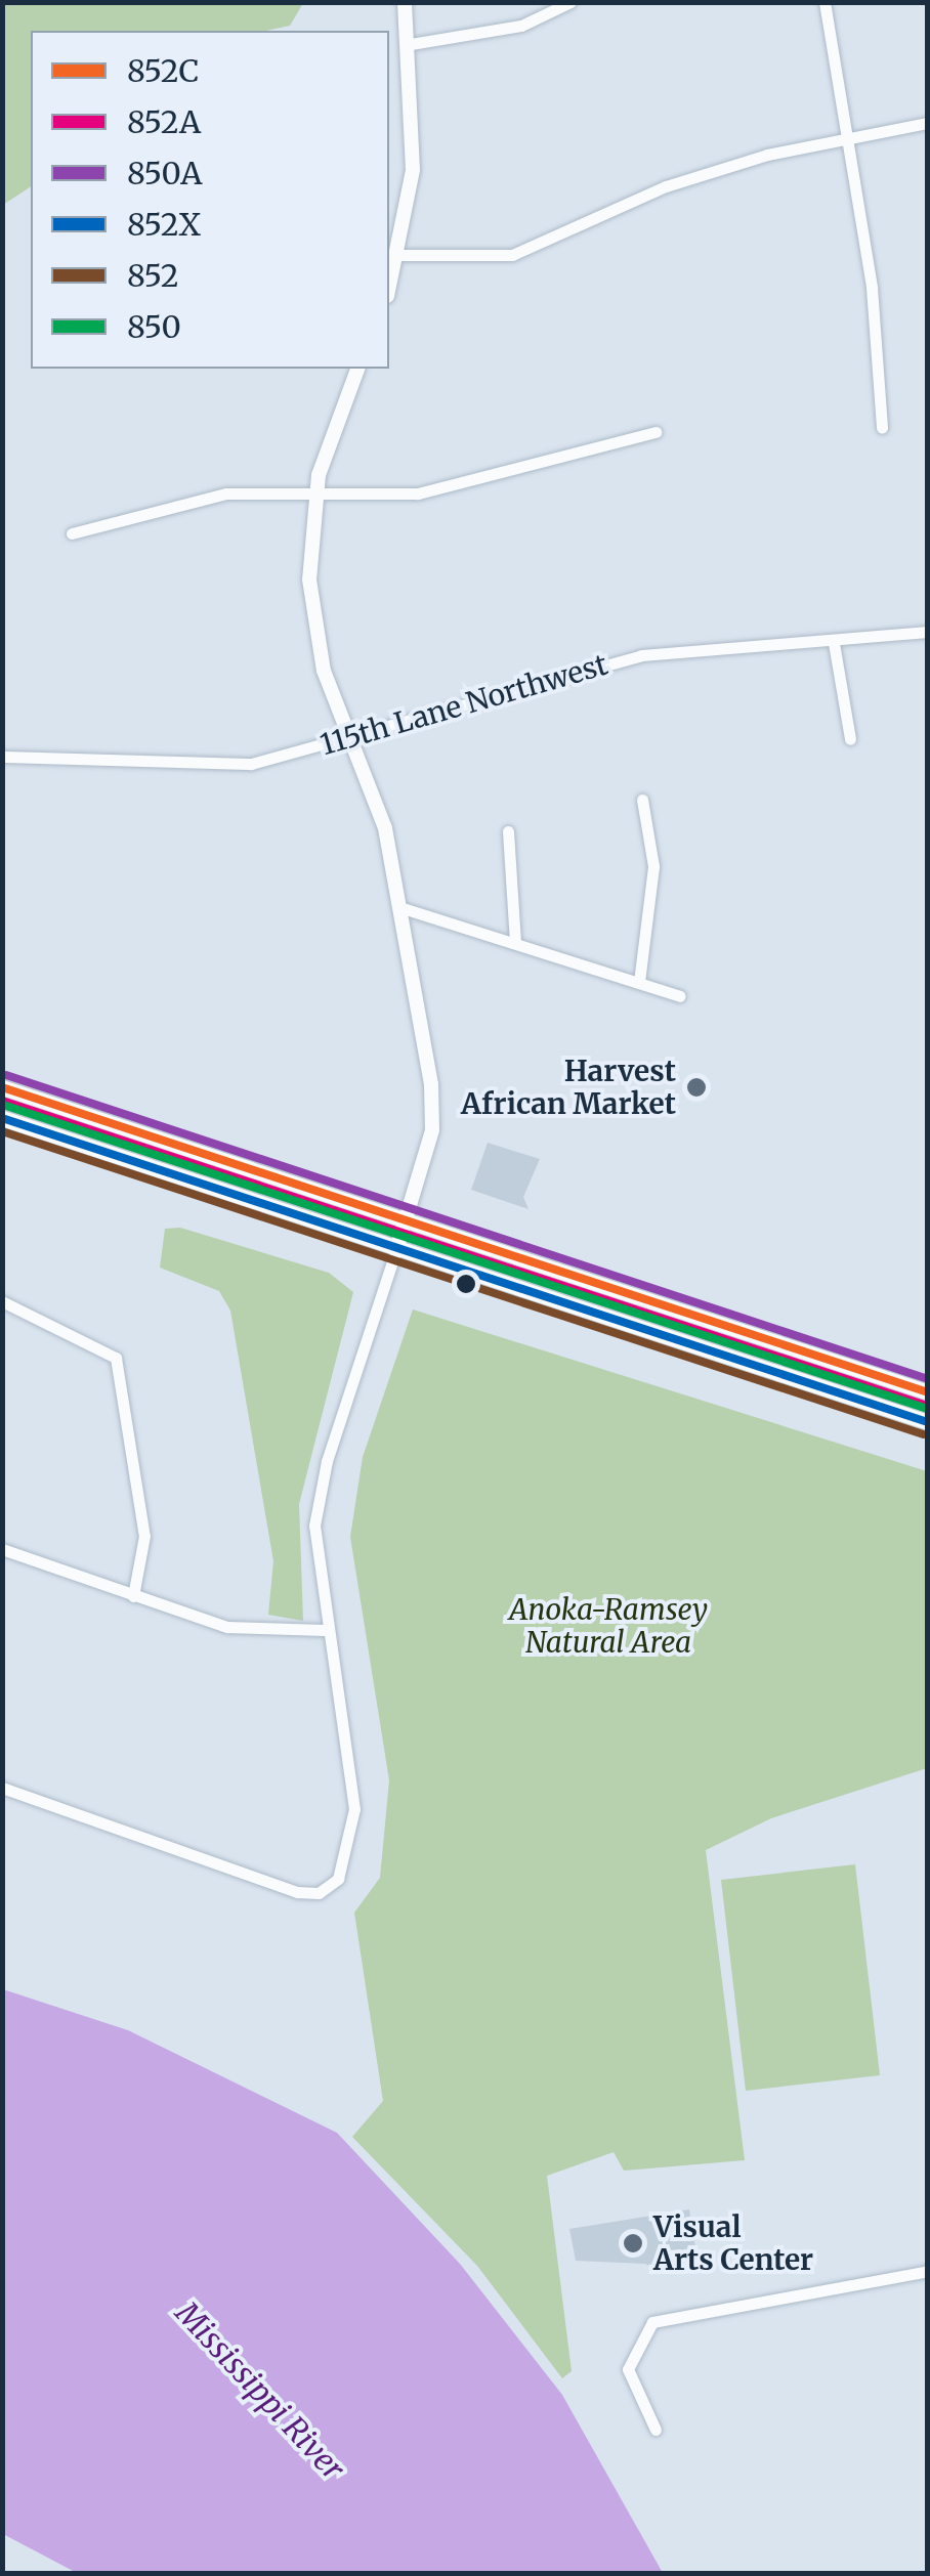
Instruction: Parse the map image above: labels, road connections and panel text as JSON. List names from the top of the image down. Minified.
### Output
{"streets":{"street":["115th Lane Northwest"]},"water":["Mississippi River"],"parks":["Anoka-Ramsey Natural Area"],"places":["Harvest African Market","Visual Arts Center"],"lines":["transit line 850A","transit line 852C","transit line 852A","transit line 850","transit line 852X","transit line 852"],"legend":["852C","852A","850A","852X","852","850"]}
